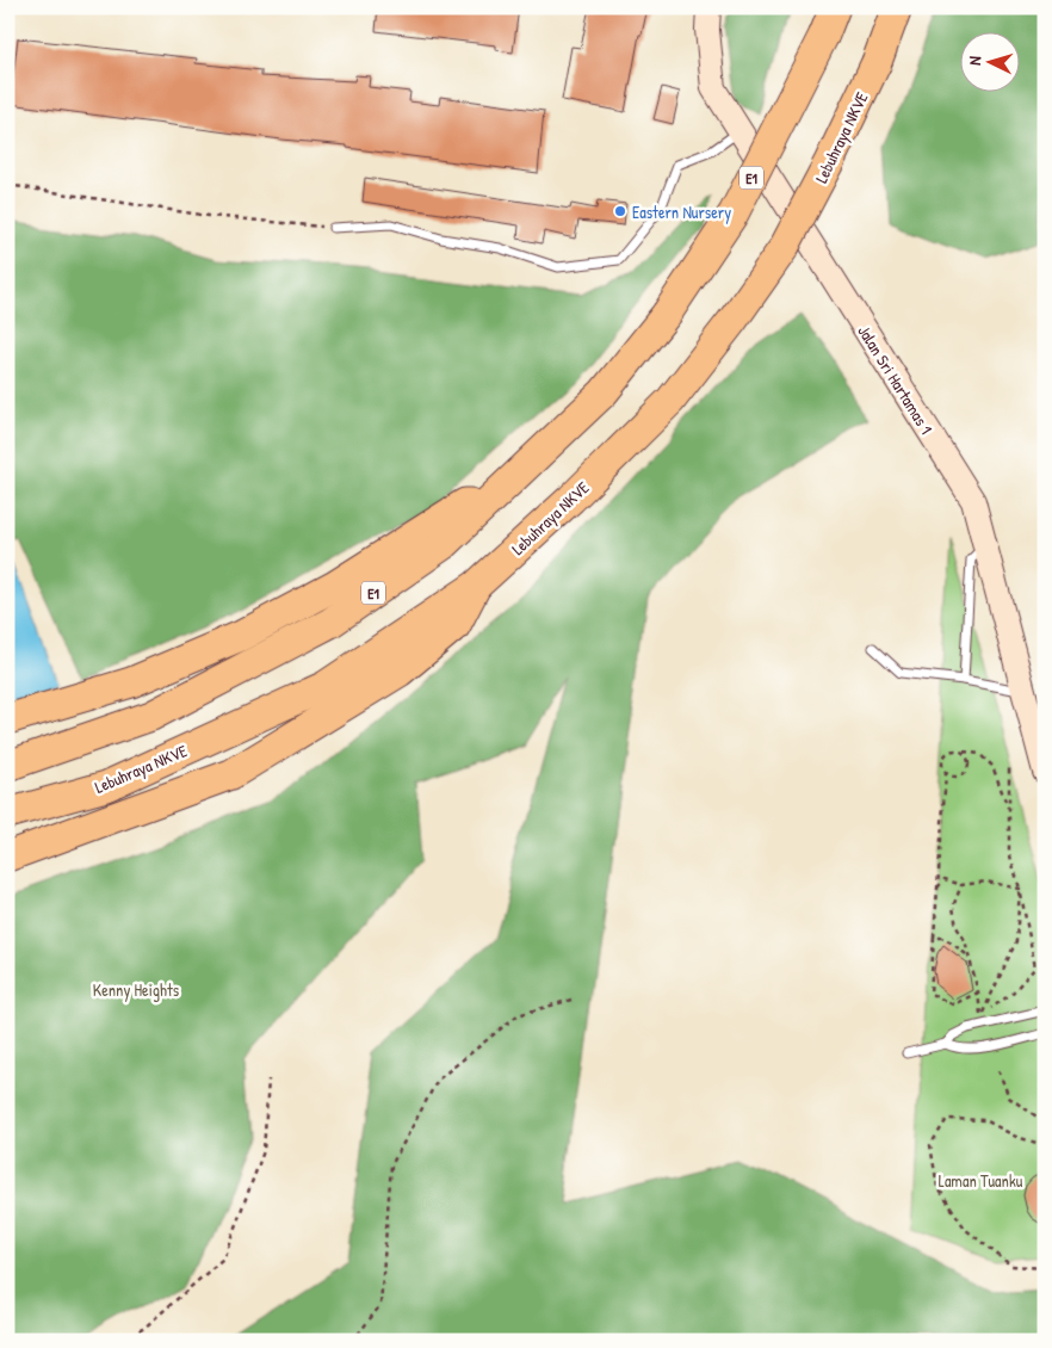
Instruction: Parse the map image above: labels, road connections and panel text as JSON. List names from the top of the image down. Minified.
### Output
{"streets":{"highway":["Lebuhraya NKVE","E1"],"street":["Jalan Sri Hartamas 1"]},"parks":["Kenny Heights","Laman Tuanku"],"places":["Eastern Nursery"],"north":"left"}
